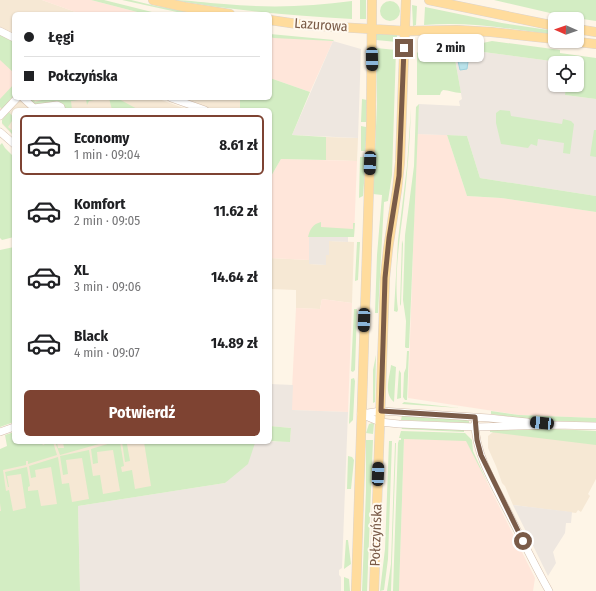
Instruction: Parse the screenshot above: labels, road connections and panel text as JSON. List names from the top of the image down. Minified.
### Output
{"streets":{"main road":["Lazurowa","Połczyńska"]},"crossings":[["Lazurowa","Połczyńska"]],"north":"left","page":{"banner":["Łęgi","Połczyńska"],"bubble":"2 min","list":[{"name":"Economy","note":"1 min · 09:04","value":"8.61 zł"},{"name":"Komfort","note":"2 min · 09:05","value":"11.62 zł"},{"name":"XL","note":"3 min · 09:06","value":"14.64 zł"},{"name":"Black","note":"4 min · 09:07","value":"14.89 zł"}],"buttons":"Potwierdź"}}
